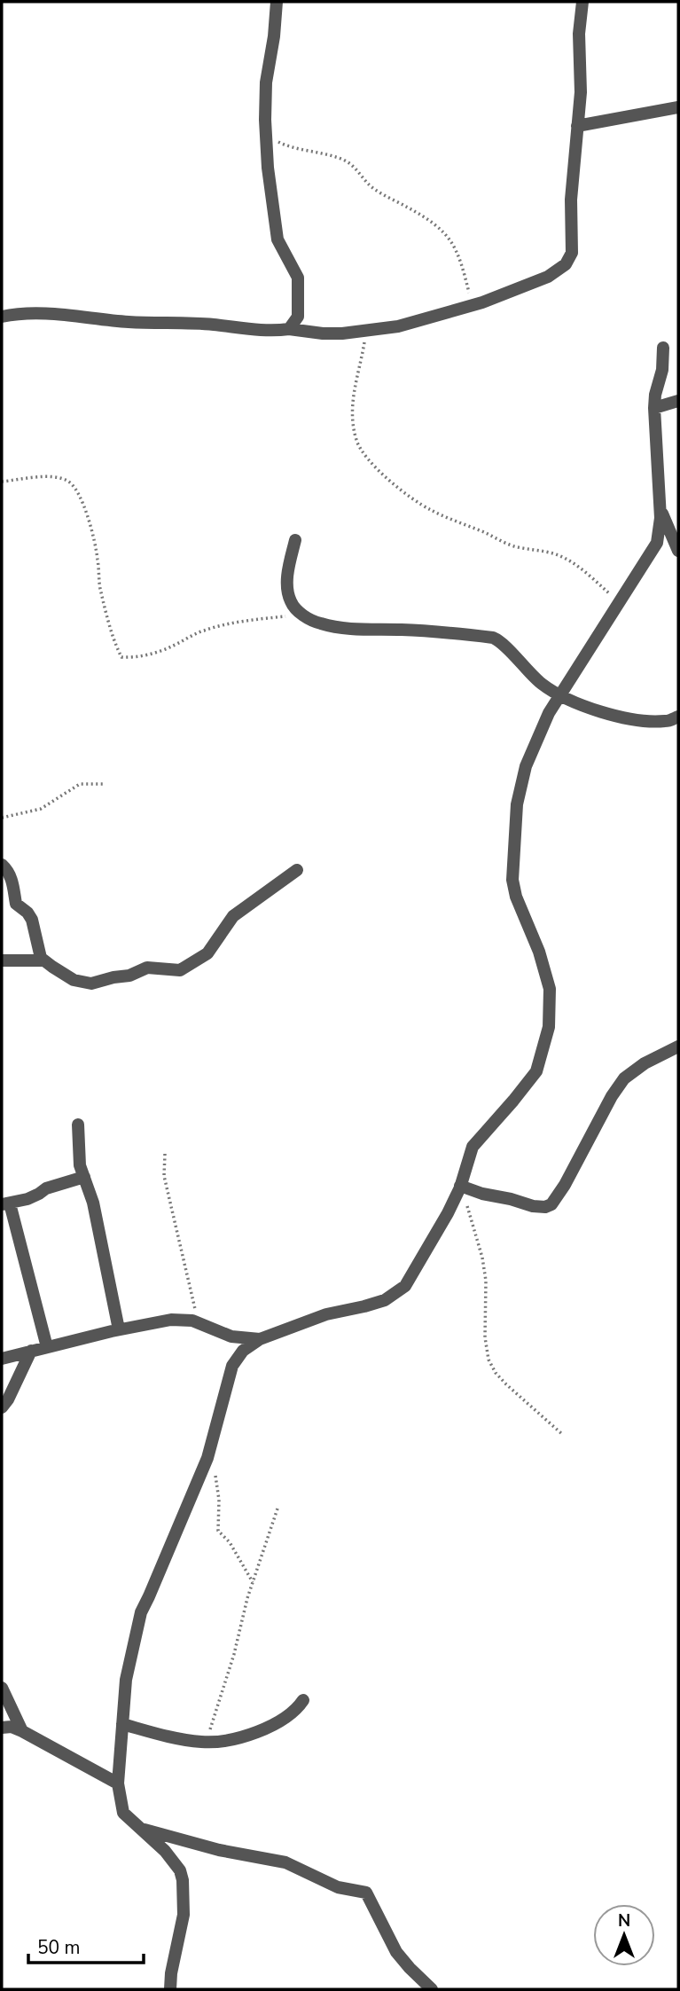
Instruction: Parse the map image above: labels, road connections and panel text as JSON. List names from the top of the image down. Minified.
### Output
{"scale_bar":"50 m","north":"top"}
